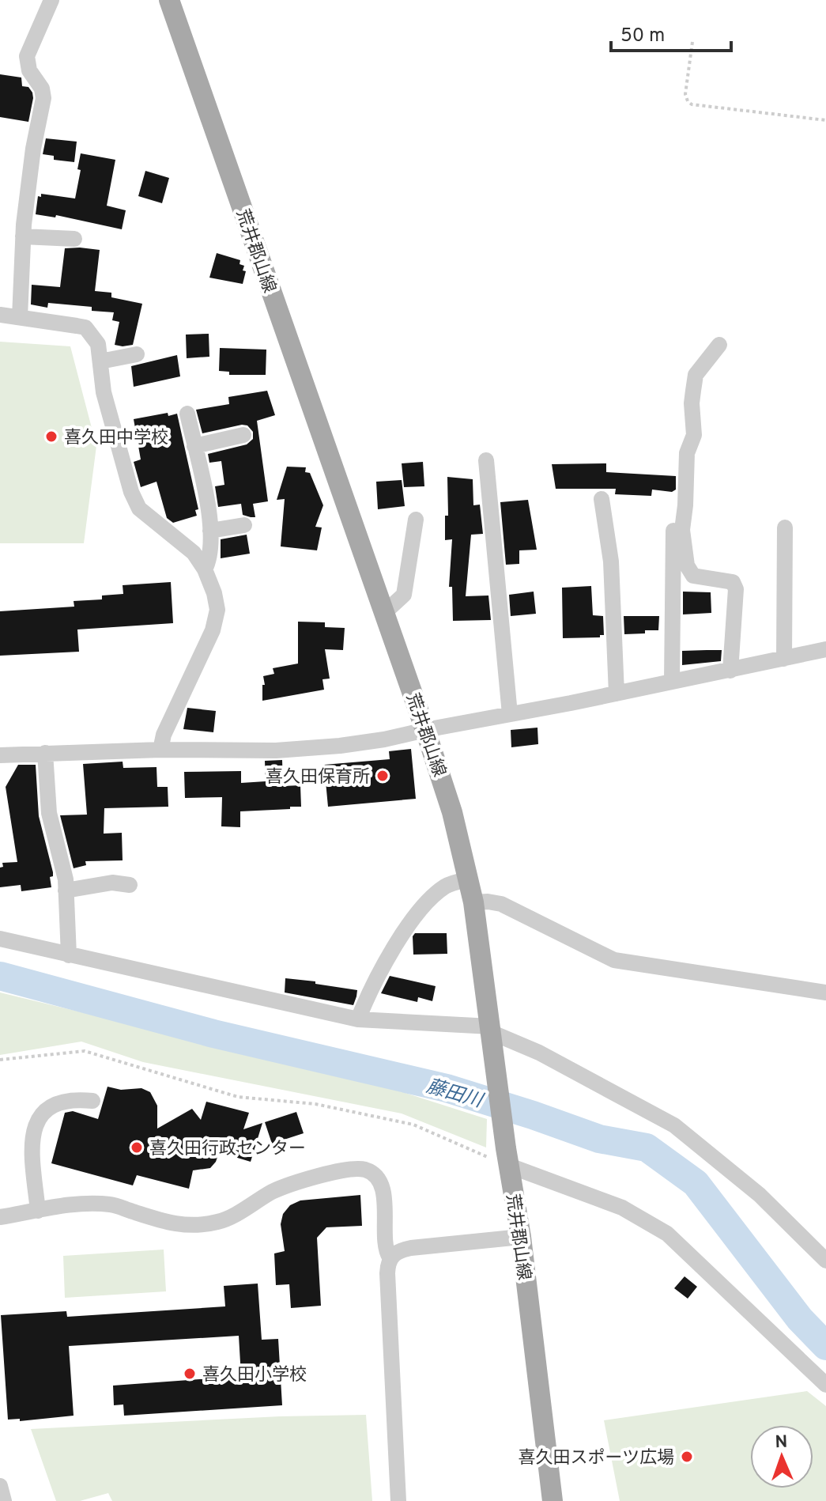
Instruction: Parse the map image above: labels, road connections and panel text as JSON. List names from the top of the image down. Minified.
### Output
{"streets":{"main road":["荒井郡山線"]},"water":["藤田川"],"places":["喜久田中学校","喜久田保育所","喜久田行政センター","喜久田小学校","喜久田スポーツ広場"],"scale_bar":"50 m","north":"top"}
